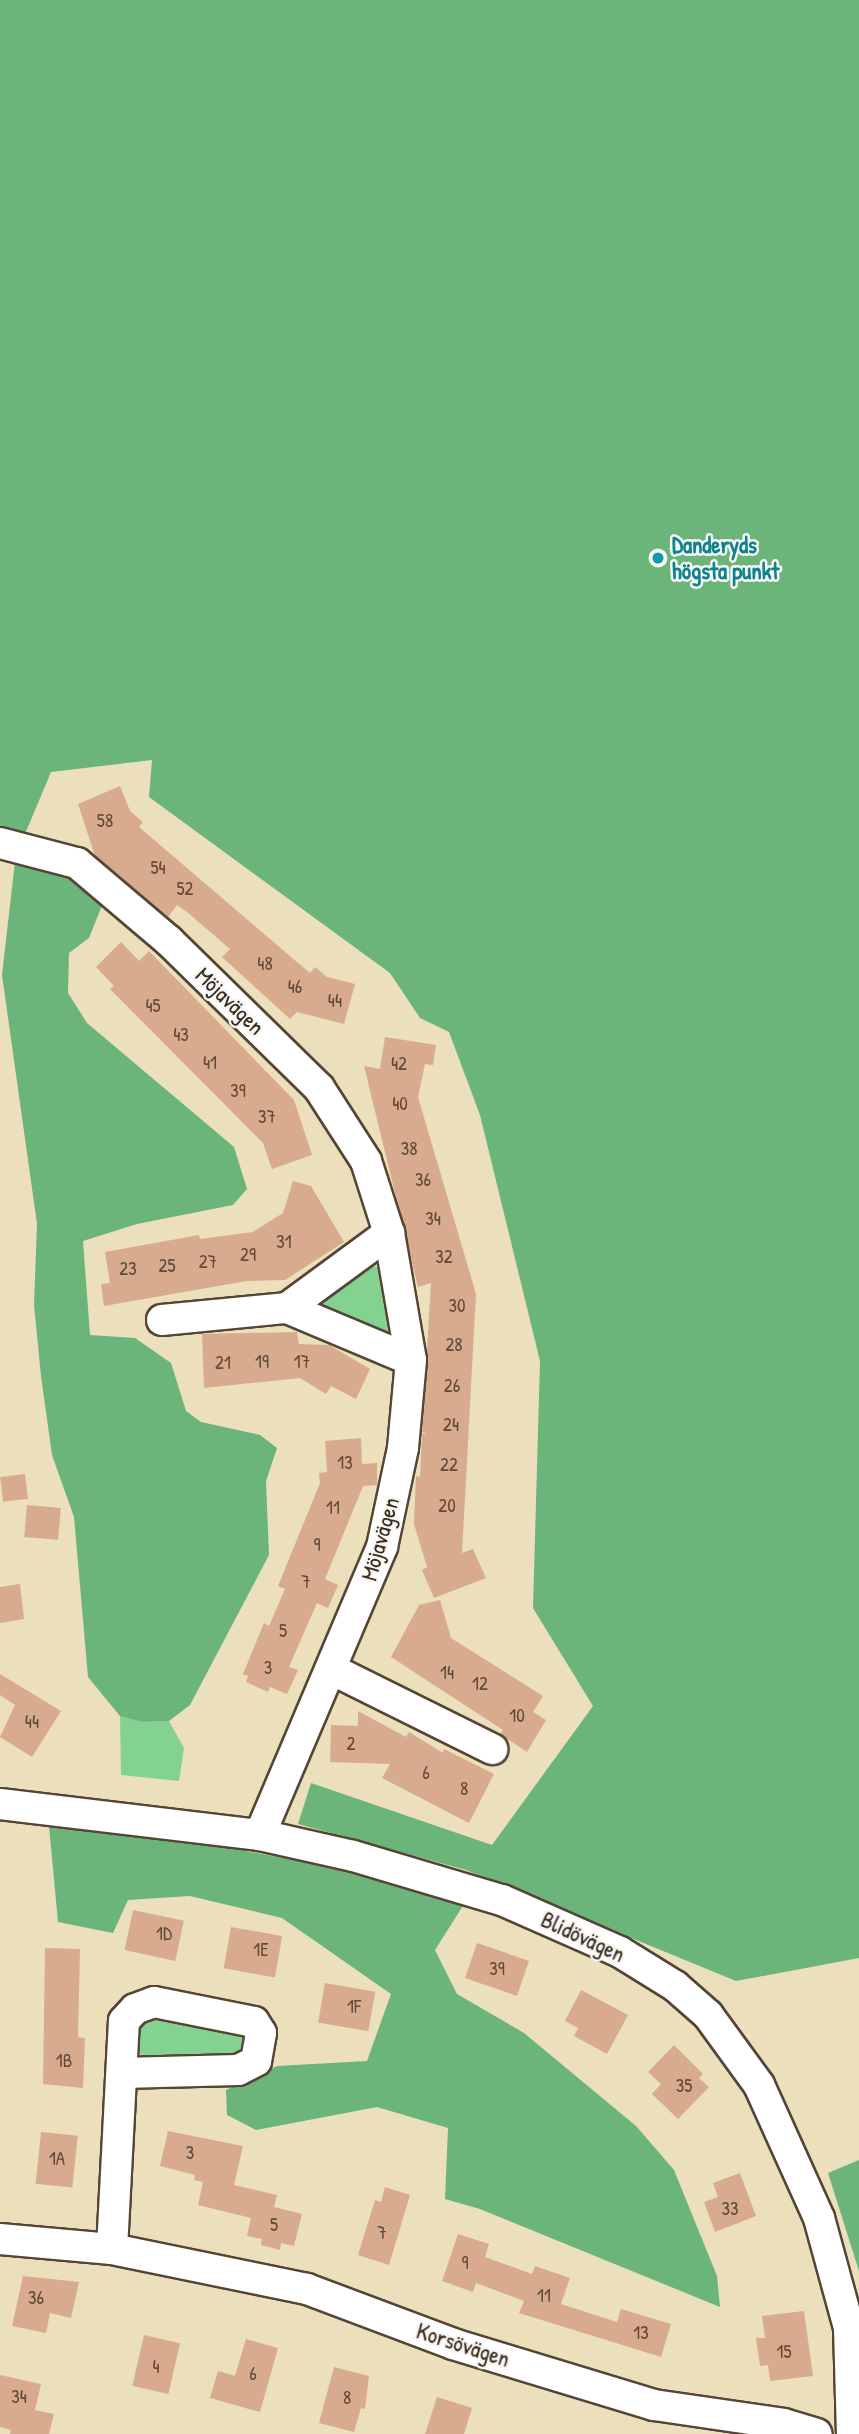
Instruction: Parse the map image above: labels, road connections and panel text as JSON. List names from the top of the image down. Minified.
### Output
{"streets":{"street":["Möjavägen","Blidövägen","Korsövägen"]},"crossings":[["Möjavägen","Blidövägen"]],"places":["Danderyds högsta punkt"],"house_numbers":["58","54","52","48","46","44","45","43","41","42","39","40","37","38","36","34","31","29","32","27","25","23","30","28","19","17","21","26","24","13","22","20","11","9","7","5","3","14","12","10","44","2","6","8","1D","1E","39","1F","1B","35","3","1A","33","5","7","9","11","36","13","15","4","6","34","8"]}
